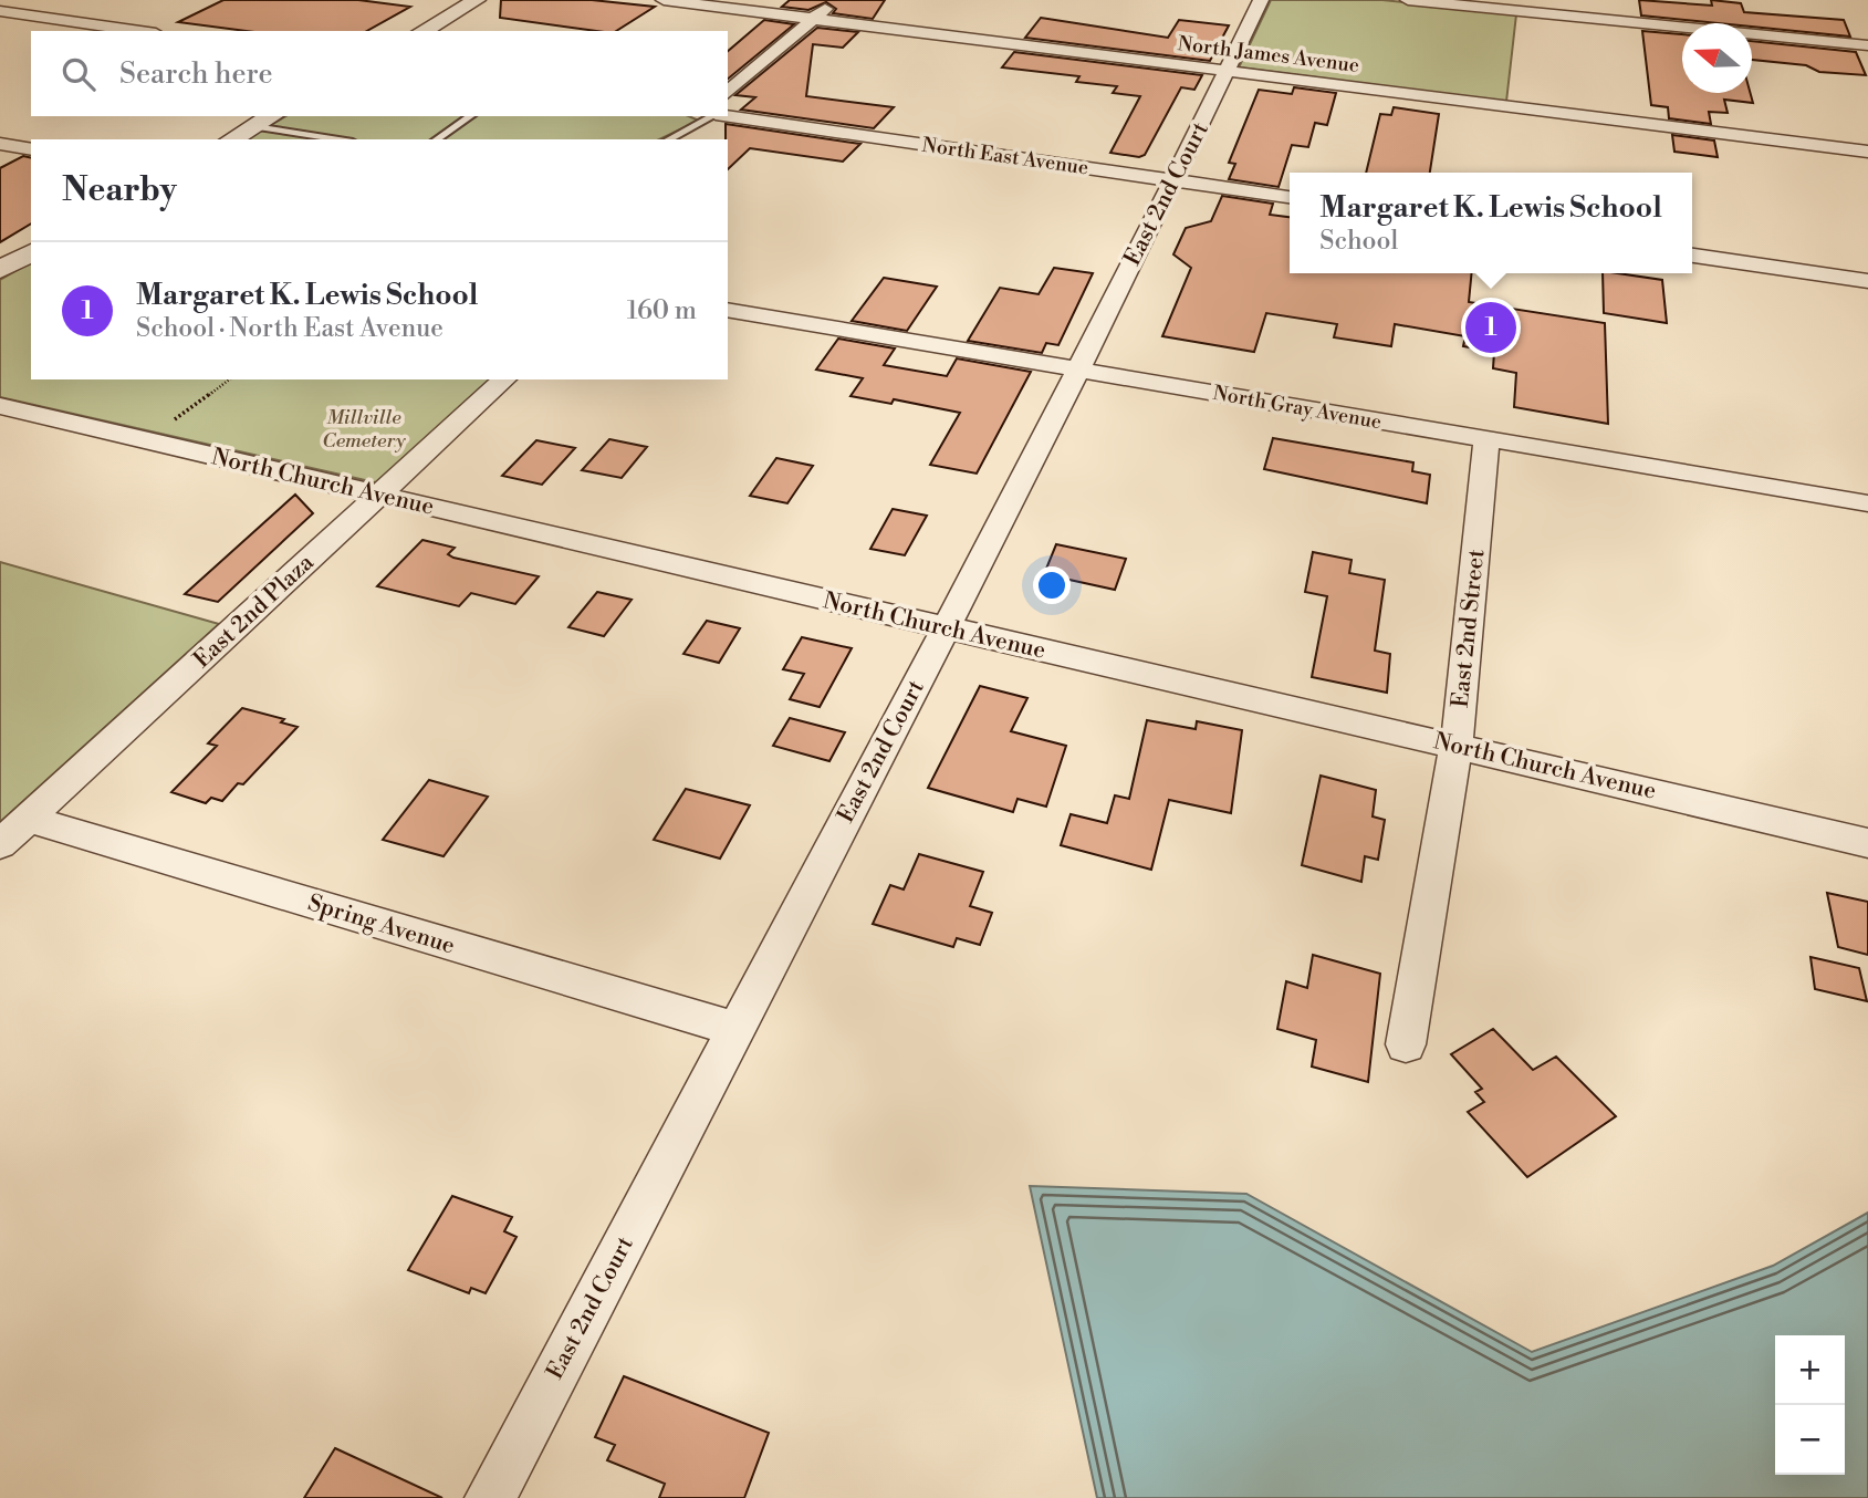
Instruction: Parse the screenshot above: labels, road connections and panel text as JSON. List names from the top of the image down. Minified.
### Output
{"streets":{"street":["North James Avenue","North East Avenue","East 2nd Court","North Gray Avenue","North Church Avenue","East 2nd Plaza","East 2nd Street","Spring Avenue"]},"crossings":[["North James Avenue","East 2nd Court"],["North East Avenue","East 2nd Court"],["East 2nd Court","North Gray Avenue"],["East 2nd Court","North Church Avenue"],["East 2nd Court","Spring Avenue"],["North Gray Avenue","East 2nd Street"],["North Church Avenue","East 2nd Plaza"],["North Church Avenue","East 2nd Street"],["East 2nd Plaza","Spring Avenue"]],"parks":["Millville Cemetery"],"north":"left","page":{"search":"Search here","heading":"Nearby","popup":["Margaret K. Lewis School","School"],"list":[{"mark":"1","name":"Margaret K. Lewis School","note":"School · North East Avenue","value":"160 m"}],"pins":"1","map_buttons":["+","−"]}}
